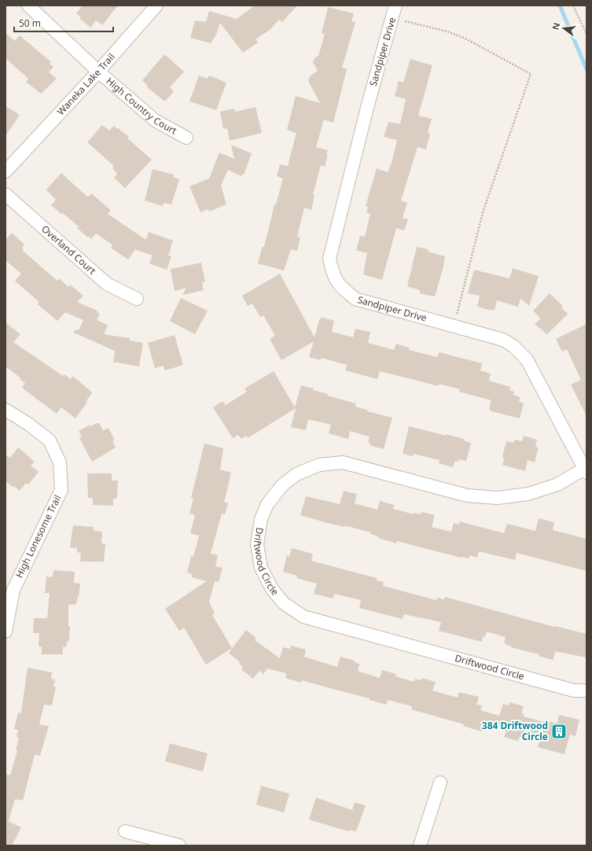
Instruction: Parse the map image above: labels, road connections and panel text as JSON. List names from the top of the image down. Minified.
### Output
{"streets":{"street":["Sandpiper Drive","Waneka Lake Trail","High Country Court","Overland Court","High Lonesome Trail","Driftwood Circle"]},"crossings":[["Sandpiper Drive","Driftwood Circle"],["Waneka Lake Trail","High Country Court"]],"places":{"building":["384 Driftwood Circle"]},"scale_bar":"50 m","north":"left"}
